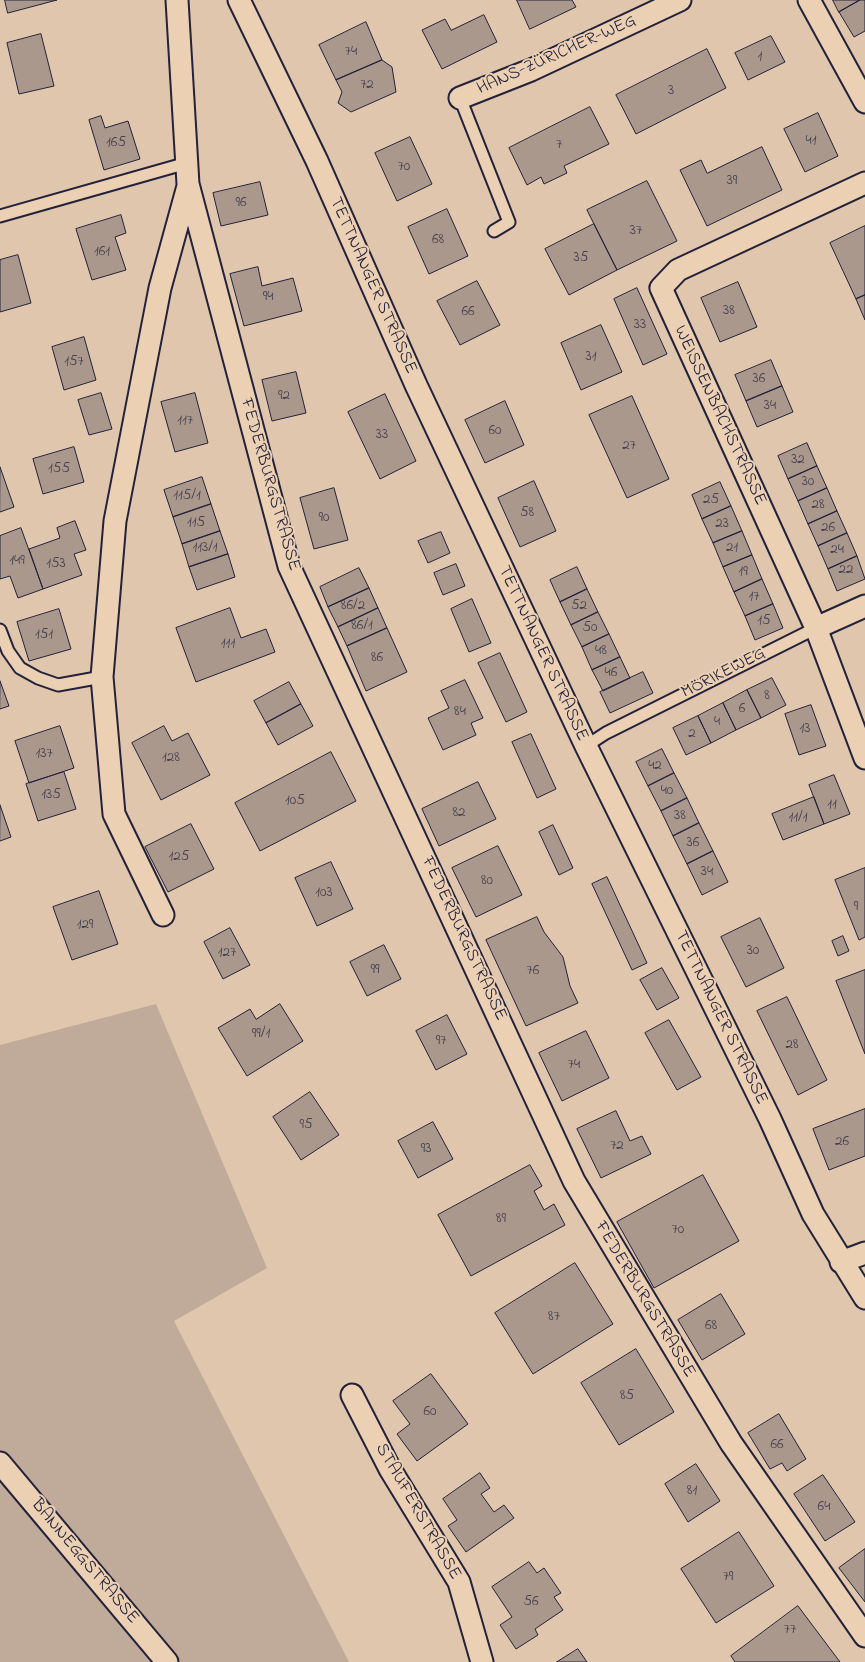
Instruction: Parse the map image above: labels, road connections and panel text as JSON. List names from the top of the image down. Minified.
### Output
{"streets":{"street":["HANS-ZÜRICHER-WEG","TETTNANGER STRASSE","WEISSENBACHSTRASSE","FEDERBURGSTRASSE","MÖRIKEWEG","STAUFERSTRASSE","BANNEGGSTRASSE"]},"crossings":[["TETTNANGER STRASSE","MÖRIKEWEG"],["WEISSENBACHSTRASSE","MÖRIKEWEG"]],"house_numbers":["74","1","72","3","41","165","7","70","39","96","37","68","161","35","94","38","66","33","31","157","36","92","34","117","60","33","27","32","155","30","115/1","25","28","58","90","115","23","26","113/1","21","24","149","153","22","19","17","86/2","52","15","86/1","50","151","111","48","86","46","8","6","84","4","13","2","137","128","42","40","135","105","11","82","38","11/1","36","125","34","80","103","9","129","30","127","99","76","99/1","97","28","74","95","26","72","93","89","70","87","68","85","60","66","81","64","79","56","77"]}
